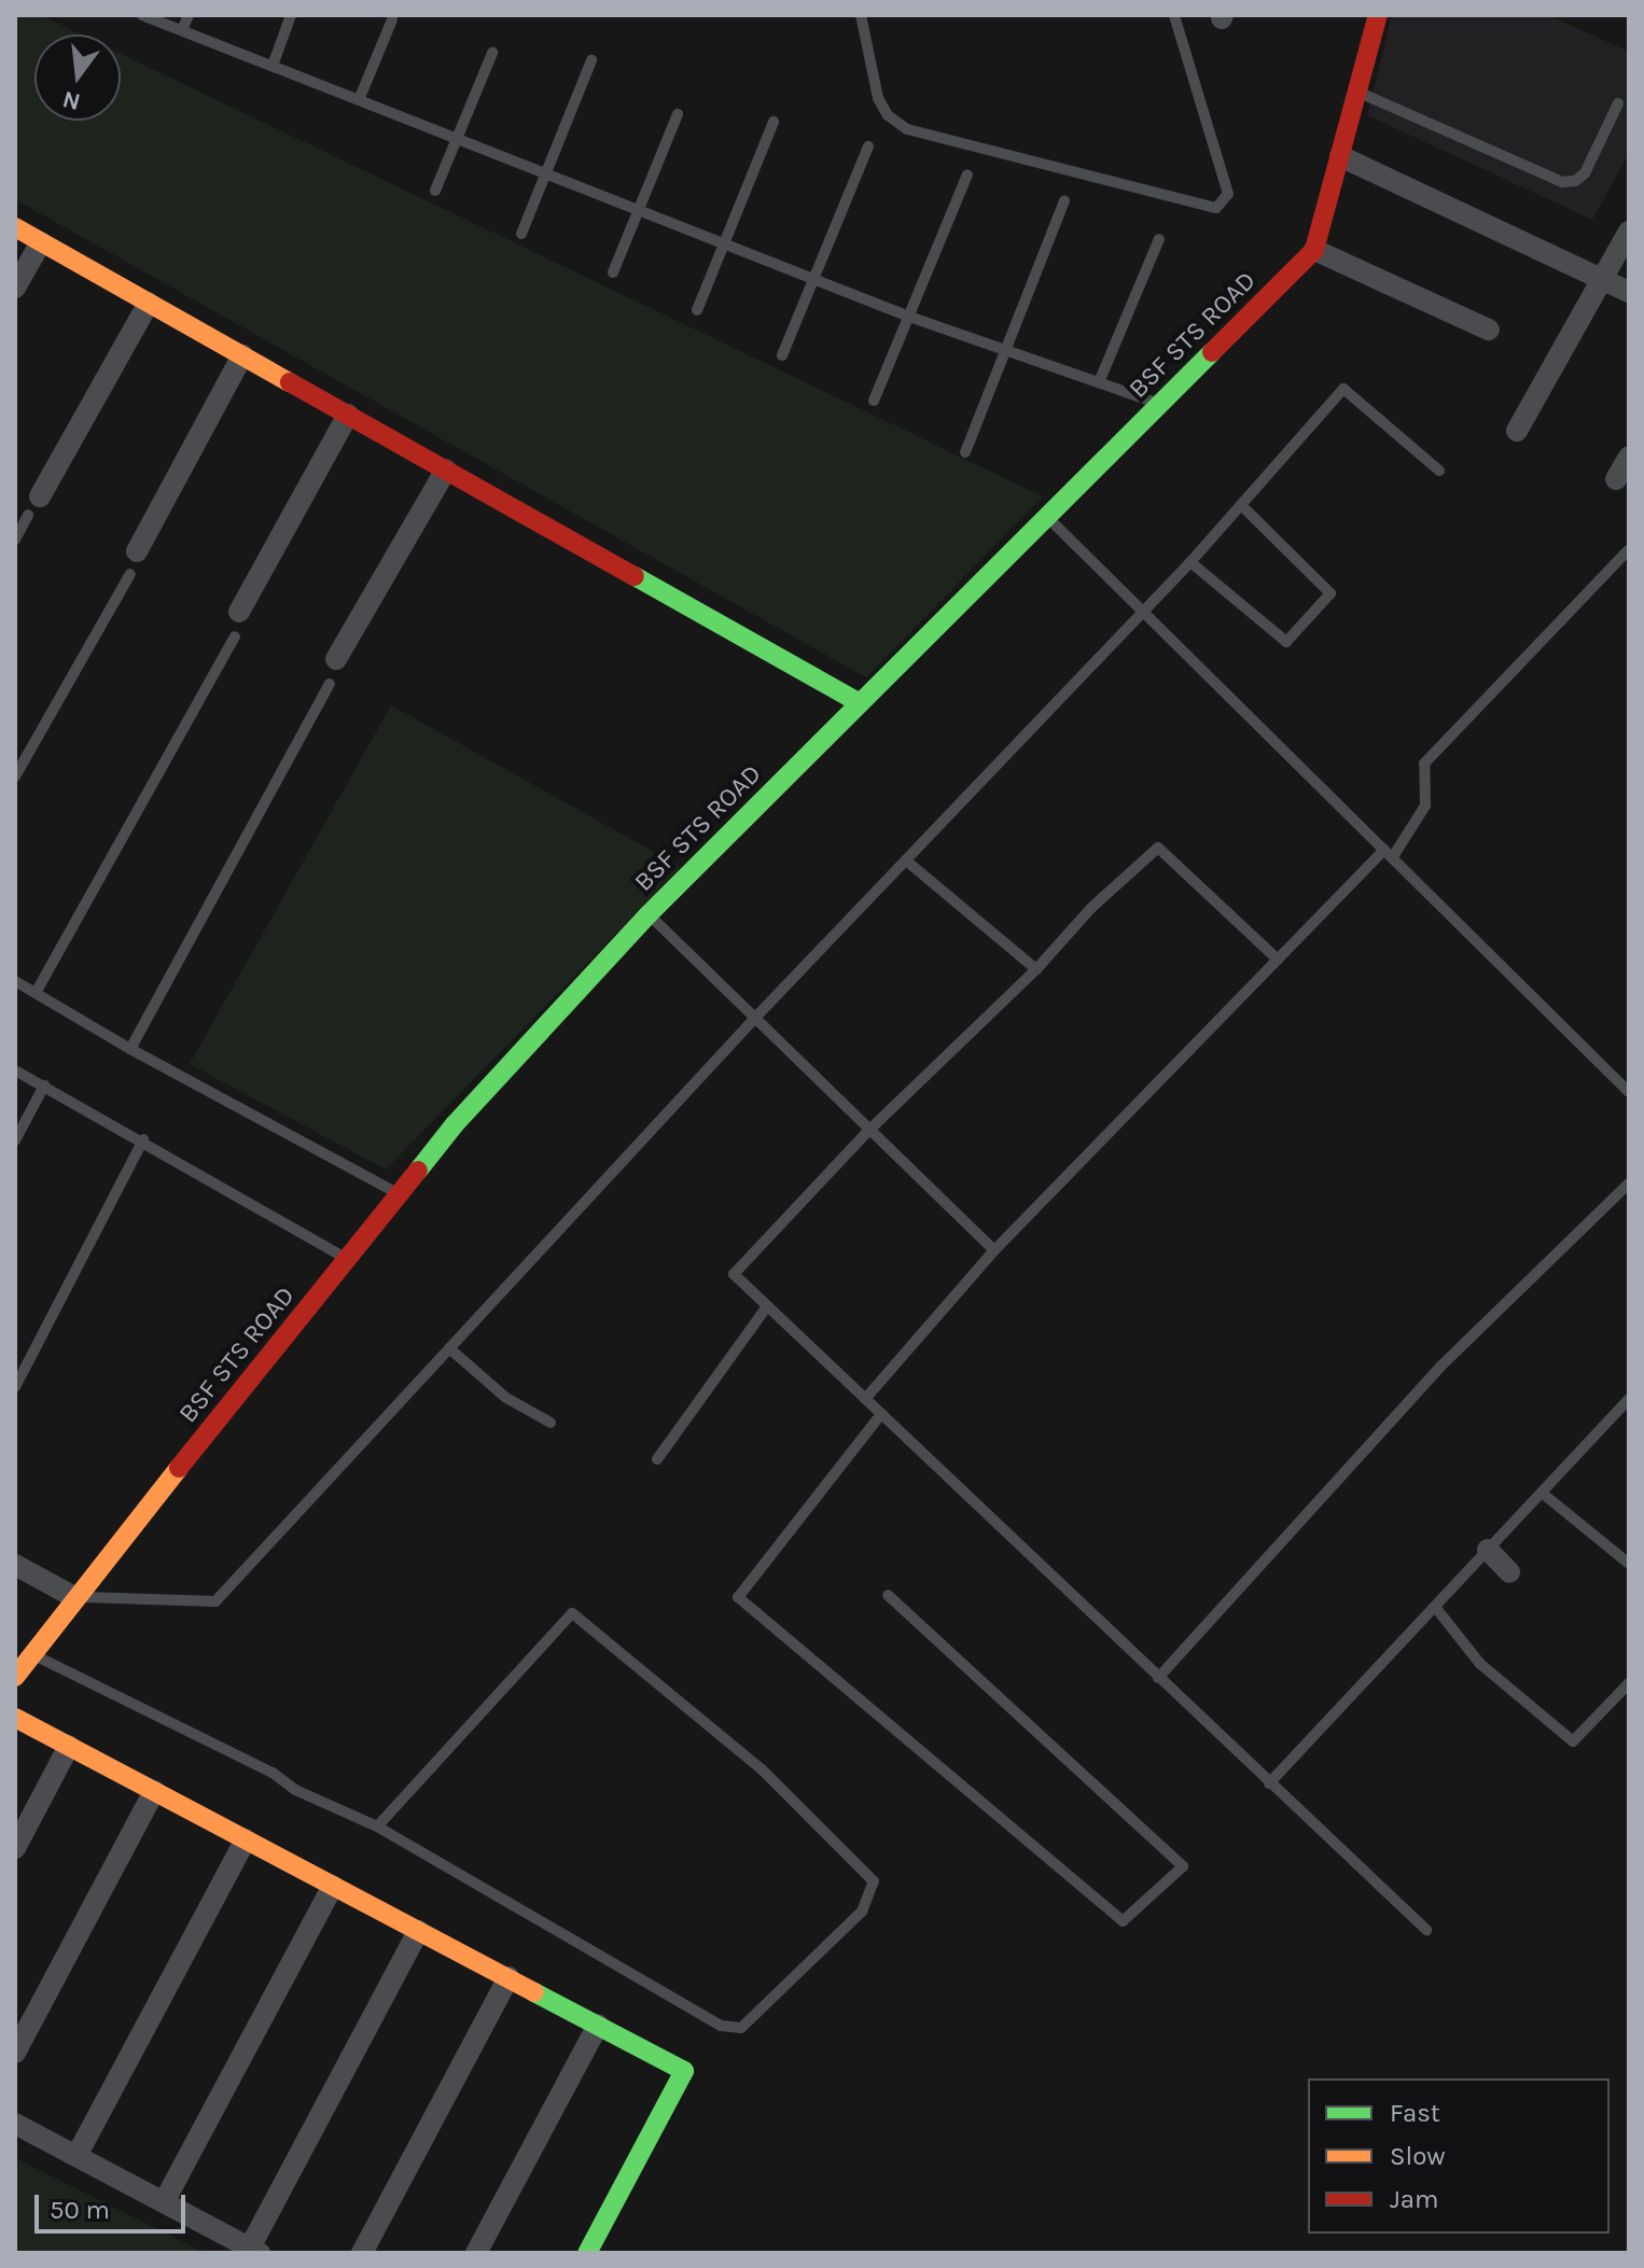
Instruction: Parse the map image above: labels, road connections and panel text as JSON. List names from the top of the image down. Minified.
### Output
{"streets":{"street":["BSF STS ROAD"]},"legend":["Fast","Slow","Jam"],"scale_bar":"50 m","north":"bottom"}
